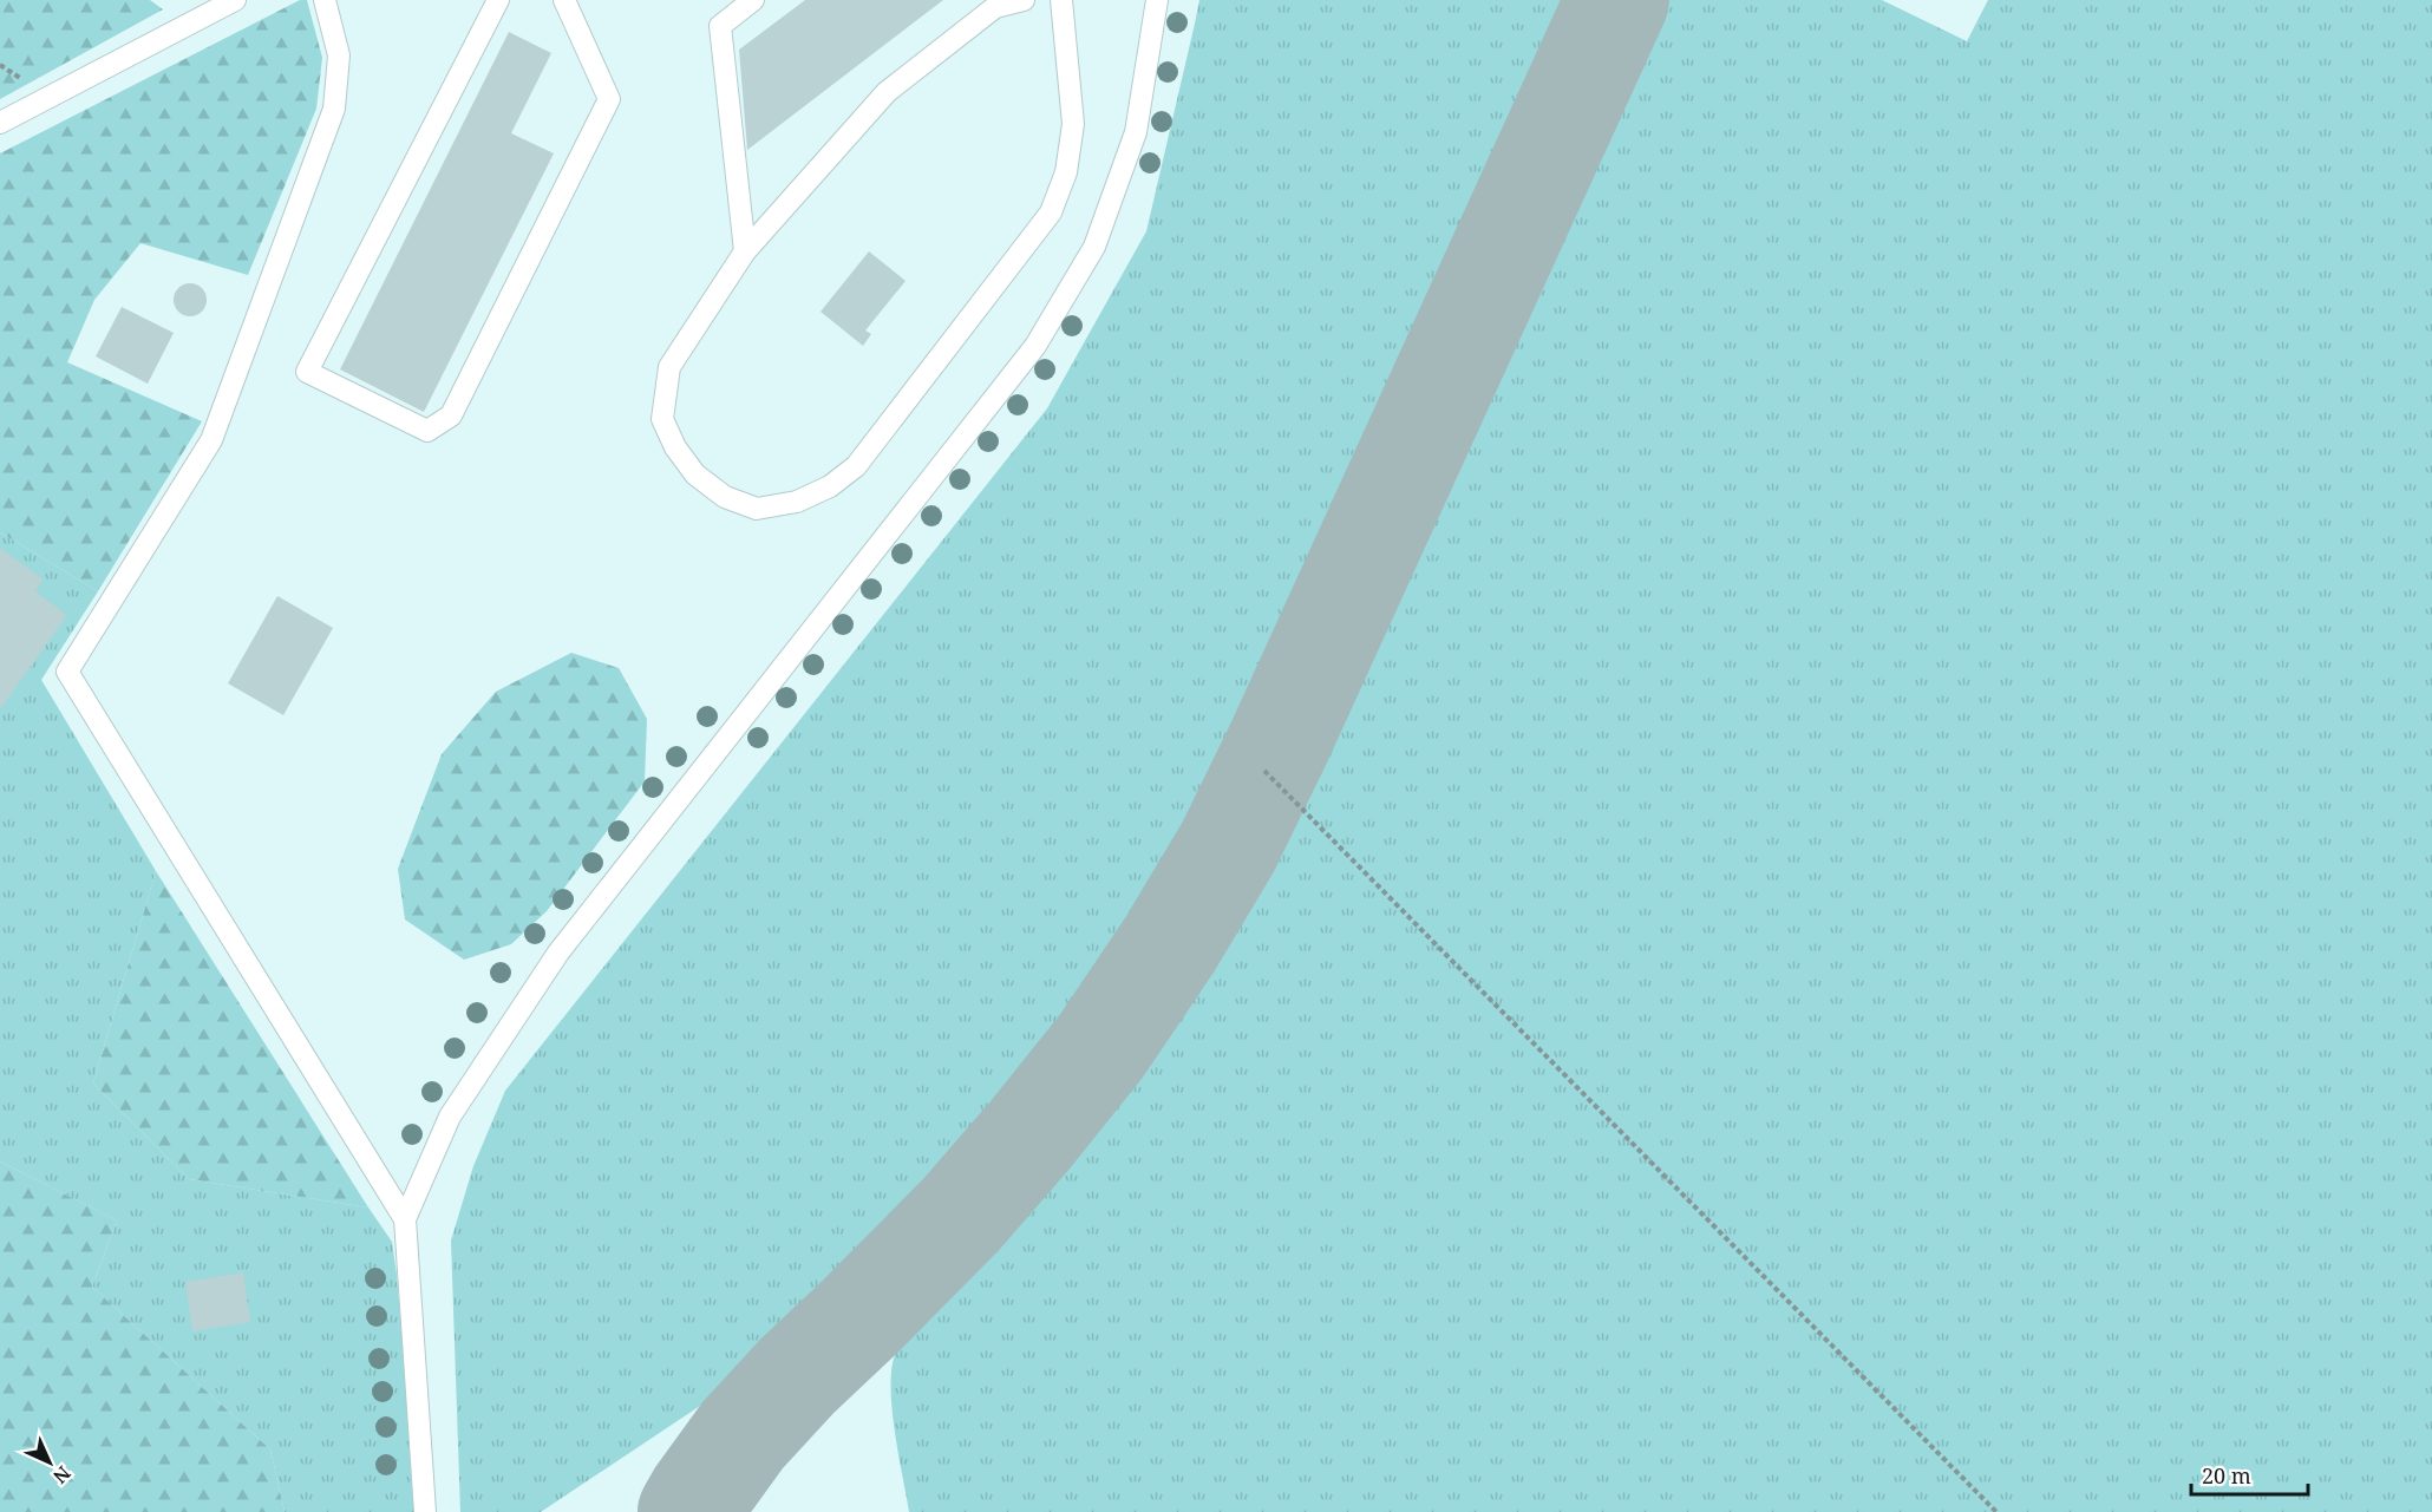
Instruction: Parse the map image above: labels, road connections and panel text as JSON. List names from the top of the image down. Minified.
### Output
{"scale_bar":"20 m","north":"bottom right"}
